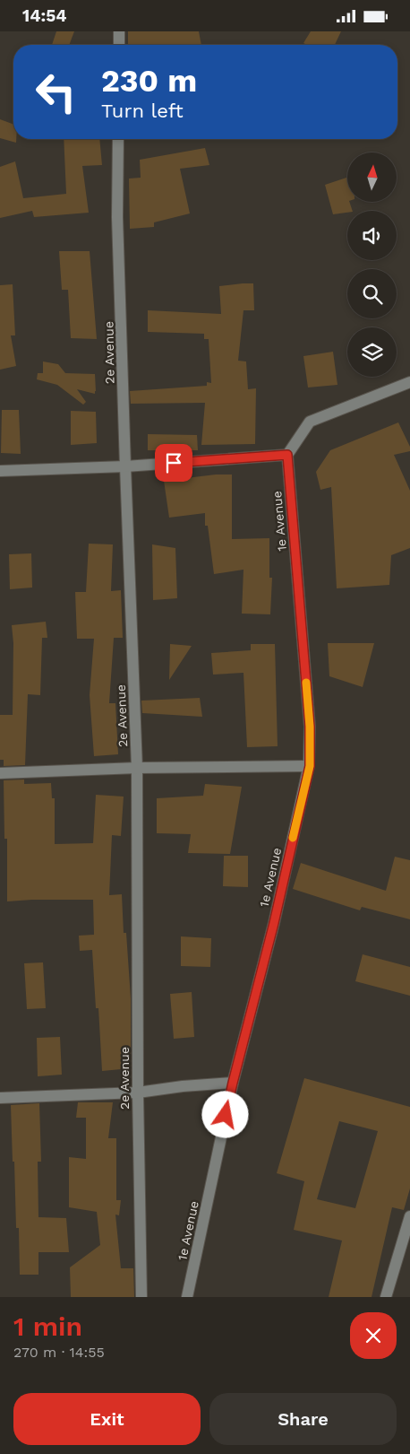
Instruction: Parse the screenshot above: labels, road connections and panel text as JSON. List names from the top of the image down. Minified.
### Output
{"streets":{"street":["2e Avenue","1e Avenue"]},"north":"top","page":{"status":"14:54","turn":["230 m","Turn left"],"heading":["1 min","270 m · 14:55"],"buttons":["Exit","Share"]}}
